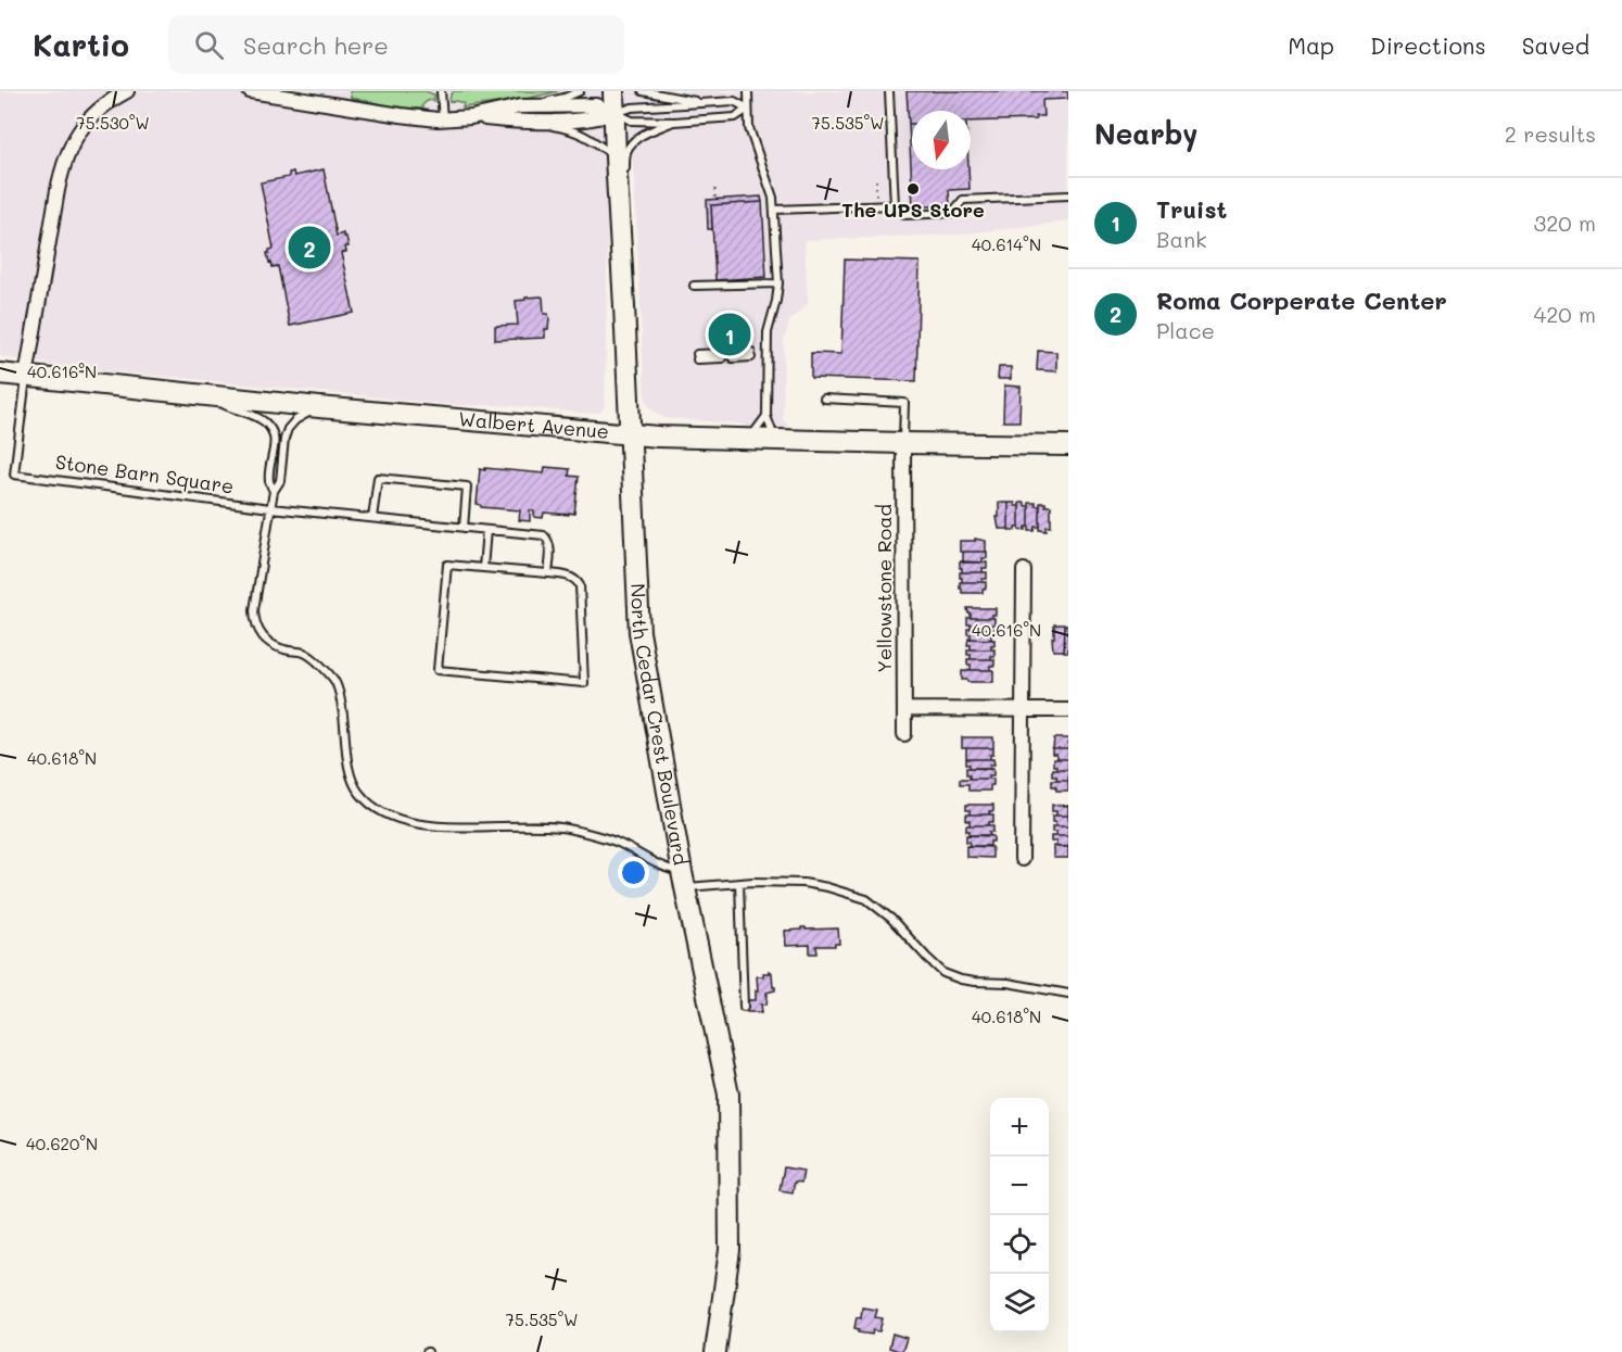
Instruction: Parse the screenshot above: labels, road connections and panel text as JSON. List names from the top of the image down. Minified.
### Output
{"streets":{"main road":["Walbert Avenue","North Cedar Crest Boulevard"],"street":["Yellowstone Road"],"lane":["Stone Barn Square"]},"crossings":[["Walbert Avenue","Stone Barn Square"],["Walbert Avenue","Yellowstone Road"],["Walbert Avenue","North Cedar Crest Boulevard"]],"places":["The UPS Store"],"north":"bottom","page":{"header":"Kartio","search":"Search here","nav":["Map","Directions","Saved"],"heading":["Nearby","2 results"],"list":[{"mark":"1","name":"Truist","note":"Bank","value":"320 m"},{"mark":"2","name":"Roma Corperate Center","note":"Place","value":"420 m"}],"pins":["2","1"],"map_buttons":["+","−"]},"coordinates":["75.530°W","75.535°W","40.614°N","40.616°N","40.618°N","40.620°N"]}
